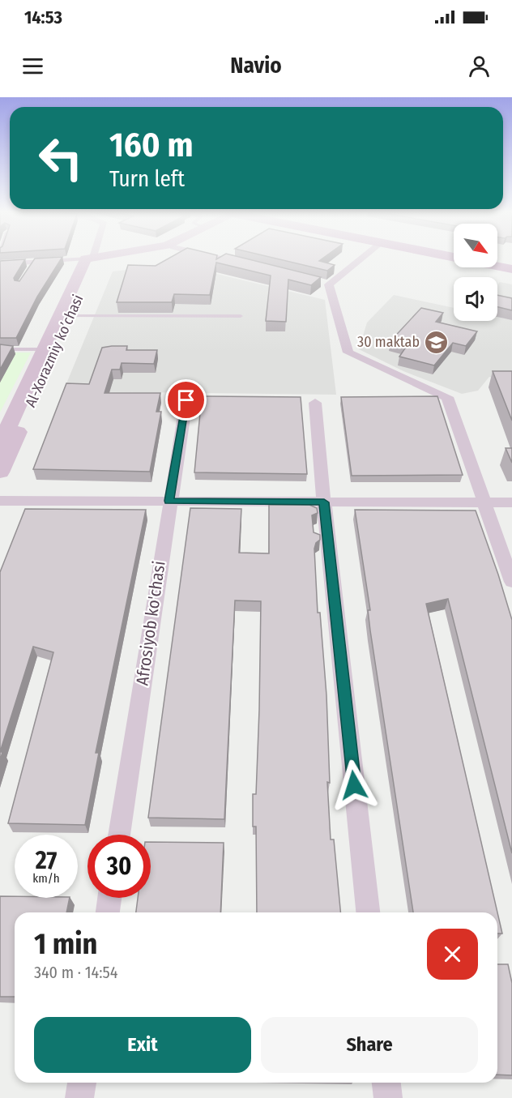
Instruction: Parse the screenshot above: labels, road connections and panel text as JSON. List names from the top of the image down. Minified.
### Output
{"streets":{"main road":["Al-Xorazmiy ko’chasi"],"street":["Afrosiyob ko'chasi"]},"places":{"school or university":["30 maktab"]},"north":"bottom right","page":{"status":"14:53","header":"Navio","turn":["160 m","Turn left"],"speed":"27 km/h","limit":"30","heading":["1 min","340 m · 14:54"],"buttons":["Exit","Share"]}}
